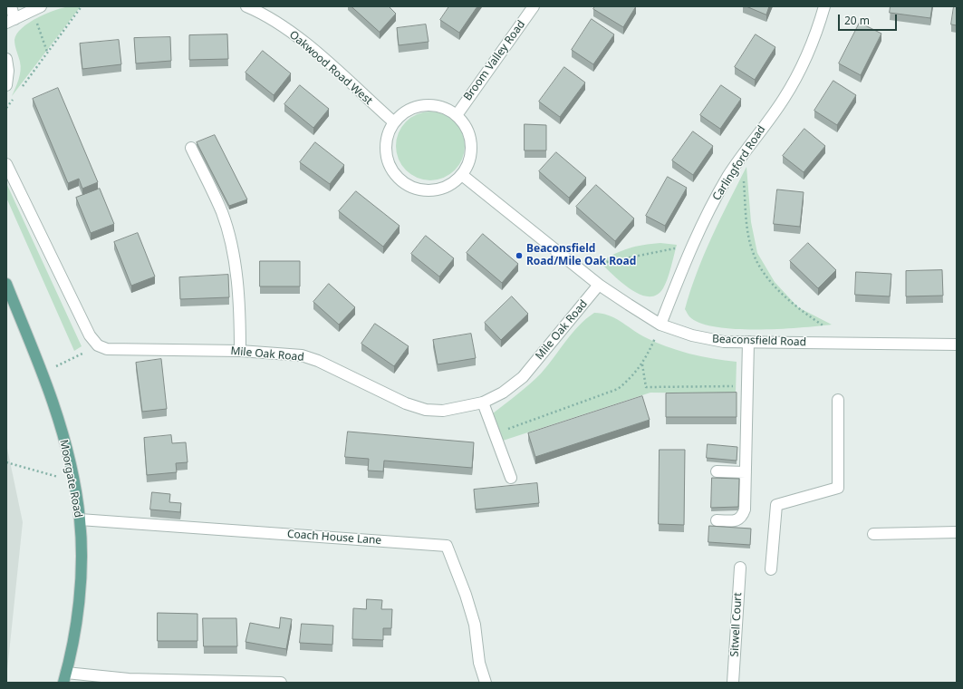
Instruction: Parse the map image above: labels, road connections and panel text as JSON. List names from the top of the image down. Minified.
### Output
{"streets":{"main road":["Moorgate Road"],"street":["Broom Valley Road","Oakwood Road West","Carlingford Road","Mile Oak Road","Beaconsfield Road","Coach House Lane","Sitwell Court"]},"crossings":[["Broom Valley Road","Oakwood Road West"],["Broom Valley Road","Beaconsfield Road"],["Oakwood Road West","Beaconsfield Road"],["Carlingford Road","Beaconsfield Road"],["Mile Oak Road","Beaconsfield Road"],["Moorgate Road","Coach House Lane"]],"places":["Beaconsfield Road/Mile Oak Road"],"scale_bar":"20 m"}
